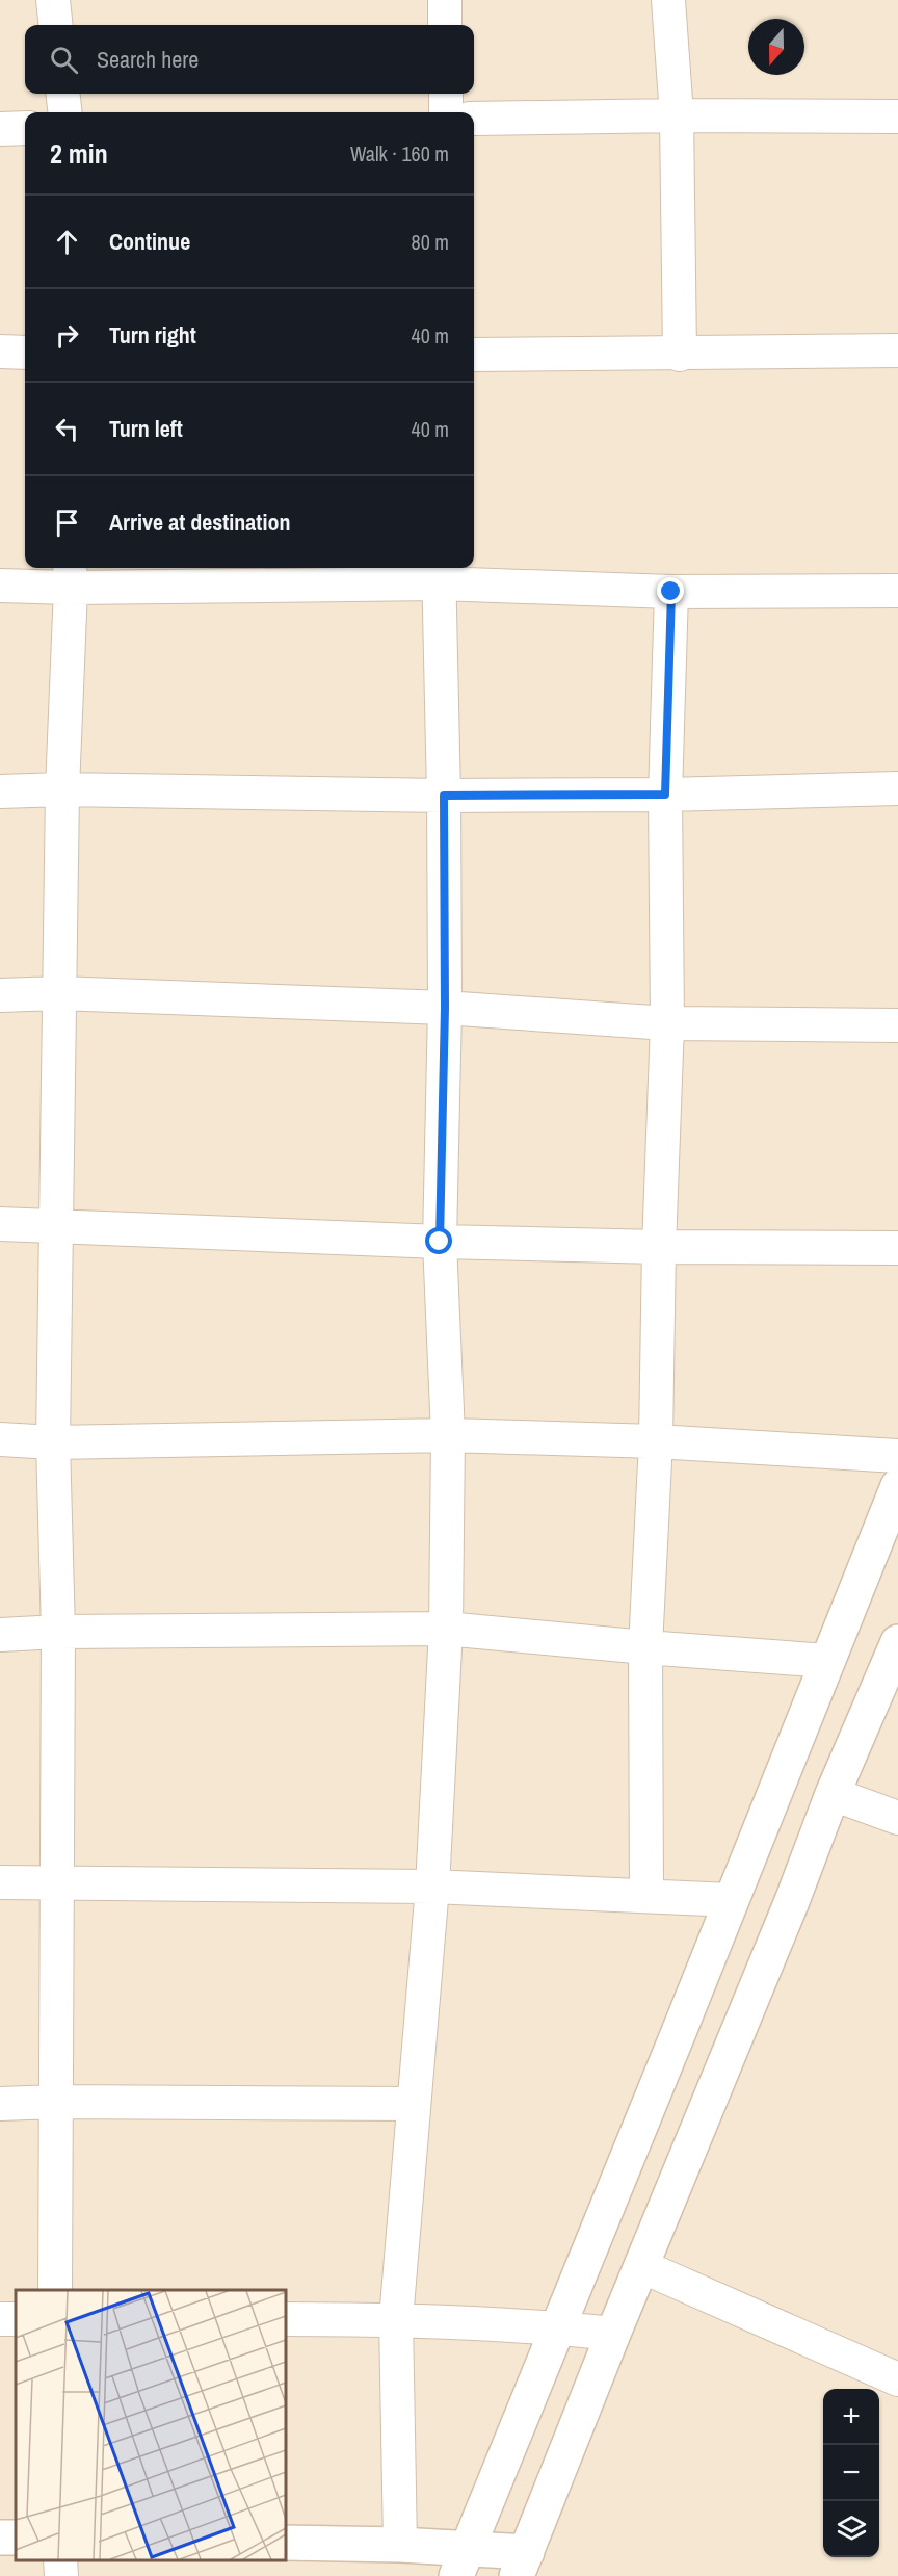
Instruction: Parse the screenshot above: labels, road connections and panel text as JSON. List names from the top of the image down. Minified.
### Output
{"north":"bottom","page":{"search":"Search here","heading":["2 min","Walk · 160 m"],"list":[["Continue","80 m"],["Turn right","40 m"],["Turn left","40 m"],"Arrive at destination"],"map_buttons":["+","−"]}}
